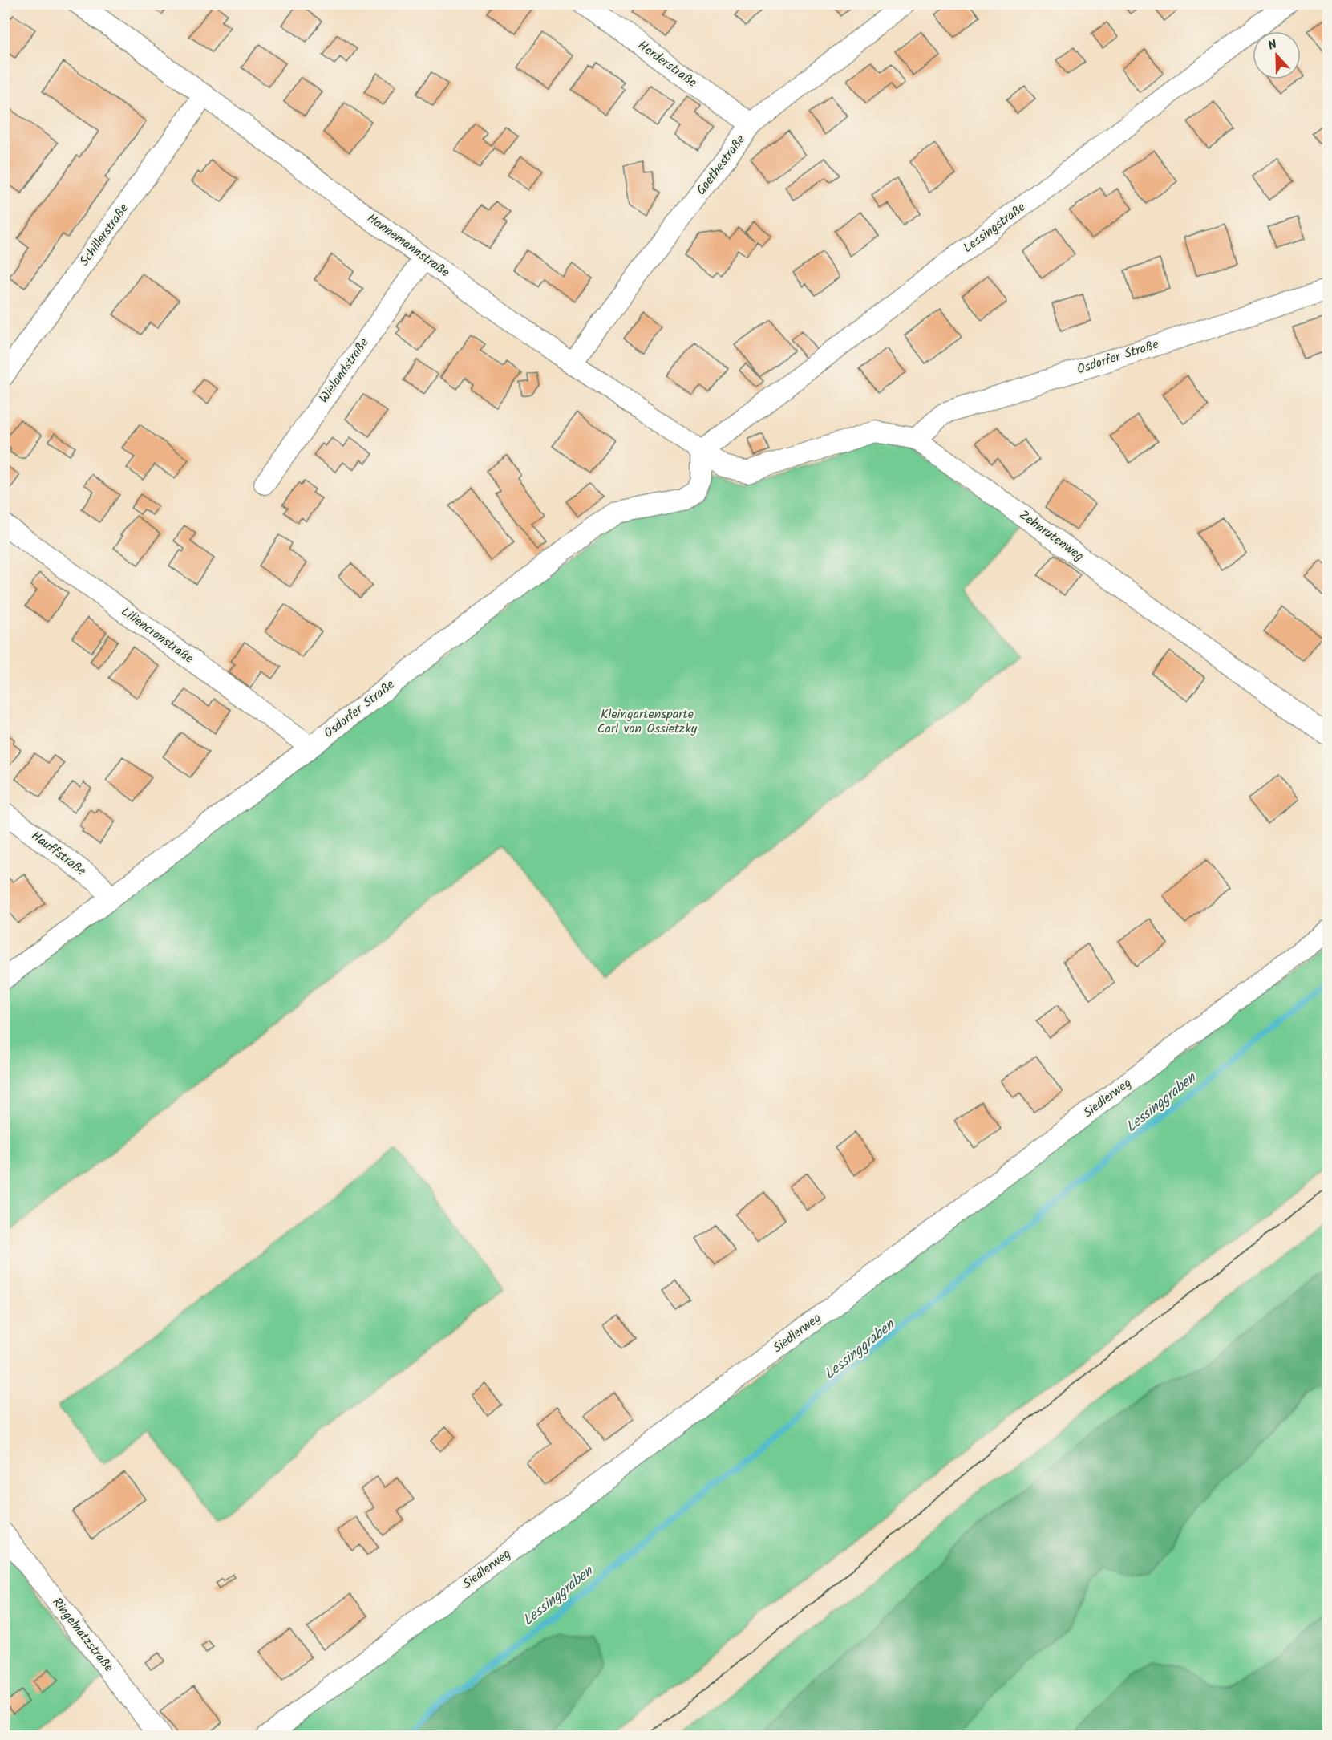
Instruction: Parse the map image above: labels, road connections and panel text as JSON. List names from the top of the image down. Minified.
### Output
{"streets":{"street":["Herderstraße","Goethestraße","Lessingstraße","Schillerstraße","Hannemannstraße","Osdorfer Straße","Wielandstraße","Zehnrutenweg","Liliencronstraße","Hauffstraße","Siedlerweg","Ringelnatzstraße"]},"crossings":[["Herderstraße","Goethestraße"],["Goethestraße","Hannemannstraße"],["Lessingstraße","Hannemannstraße"],["Lessingstraße","Osdorfer Straße"],["Schillerstraße","Hannemannstraße"],["Hannemannstraße","Osdorfer Straße"],["Hannemannstraße","Wielandstraße"],["Hannemannstraße","Zehnrutenweg"],["Osdorfer Straße","Zehnrutenweg"],["Osdorfer Straße","Liliencronstraße"],["Osdorfer Straße","Hauffstraße"]],"water":["Lessinggraben"],"parks":["Kleingartensparte Carl von Ossietzky"],"north":"top"}
